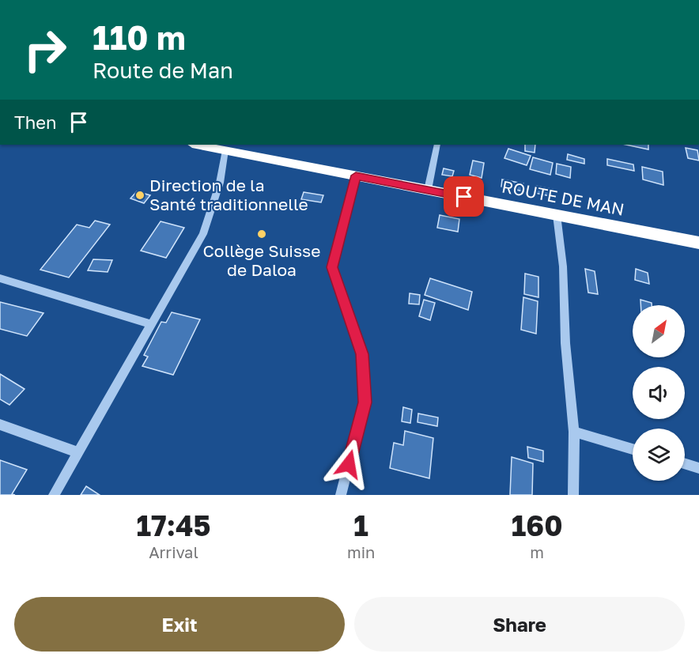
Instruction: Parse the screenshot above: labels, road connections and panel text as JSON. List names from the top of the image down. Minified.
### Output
{"streets":{"highway":["ROUTE DE MAN"]},"places":["Direction de la Santé traditionnelle","Collège Suisse de Daloa"],"north":"top right","page":{"turn":["110 m","Route de Man"],"then":"Then","eta":["17:45","Arrival","1","min","160","m"],"buttons":["Exit","Share"]}}
